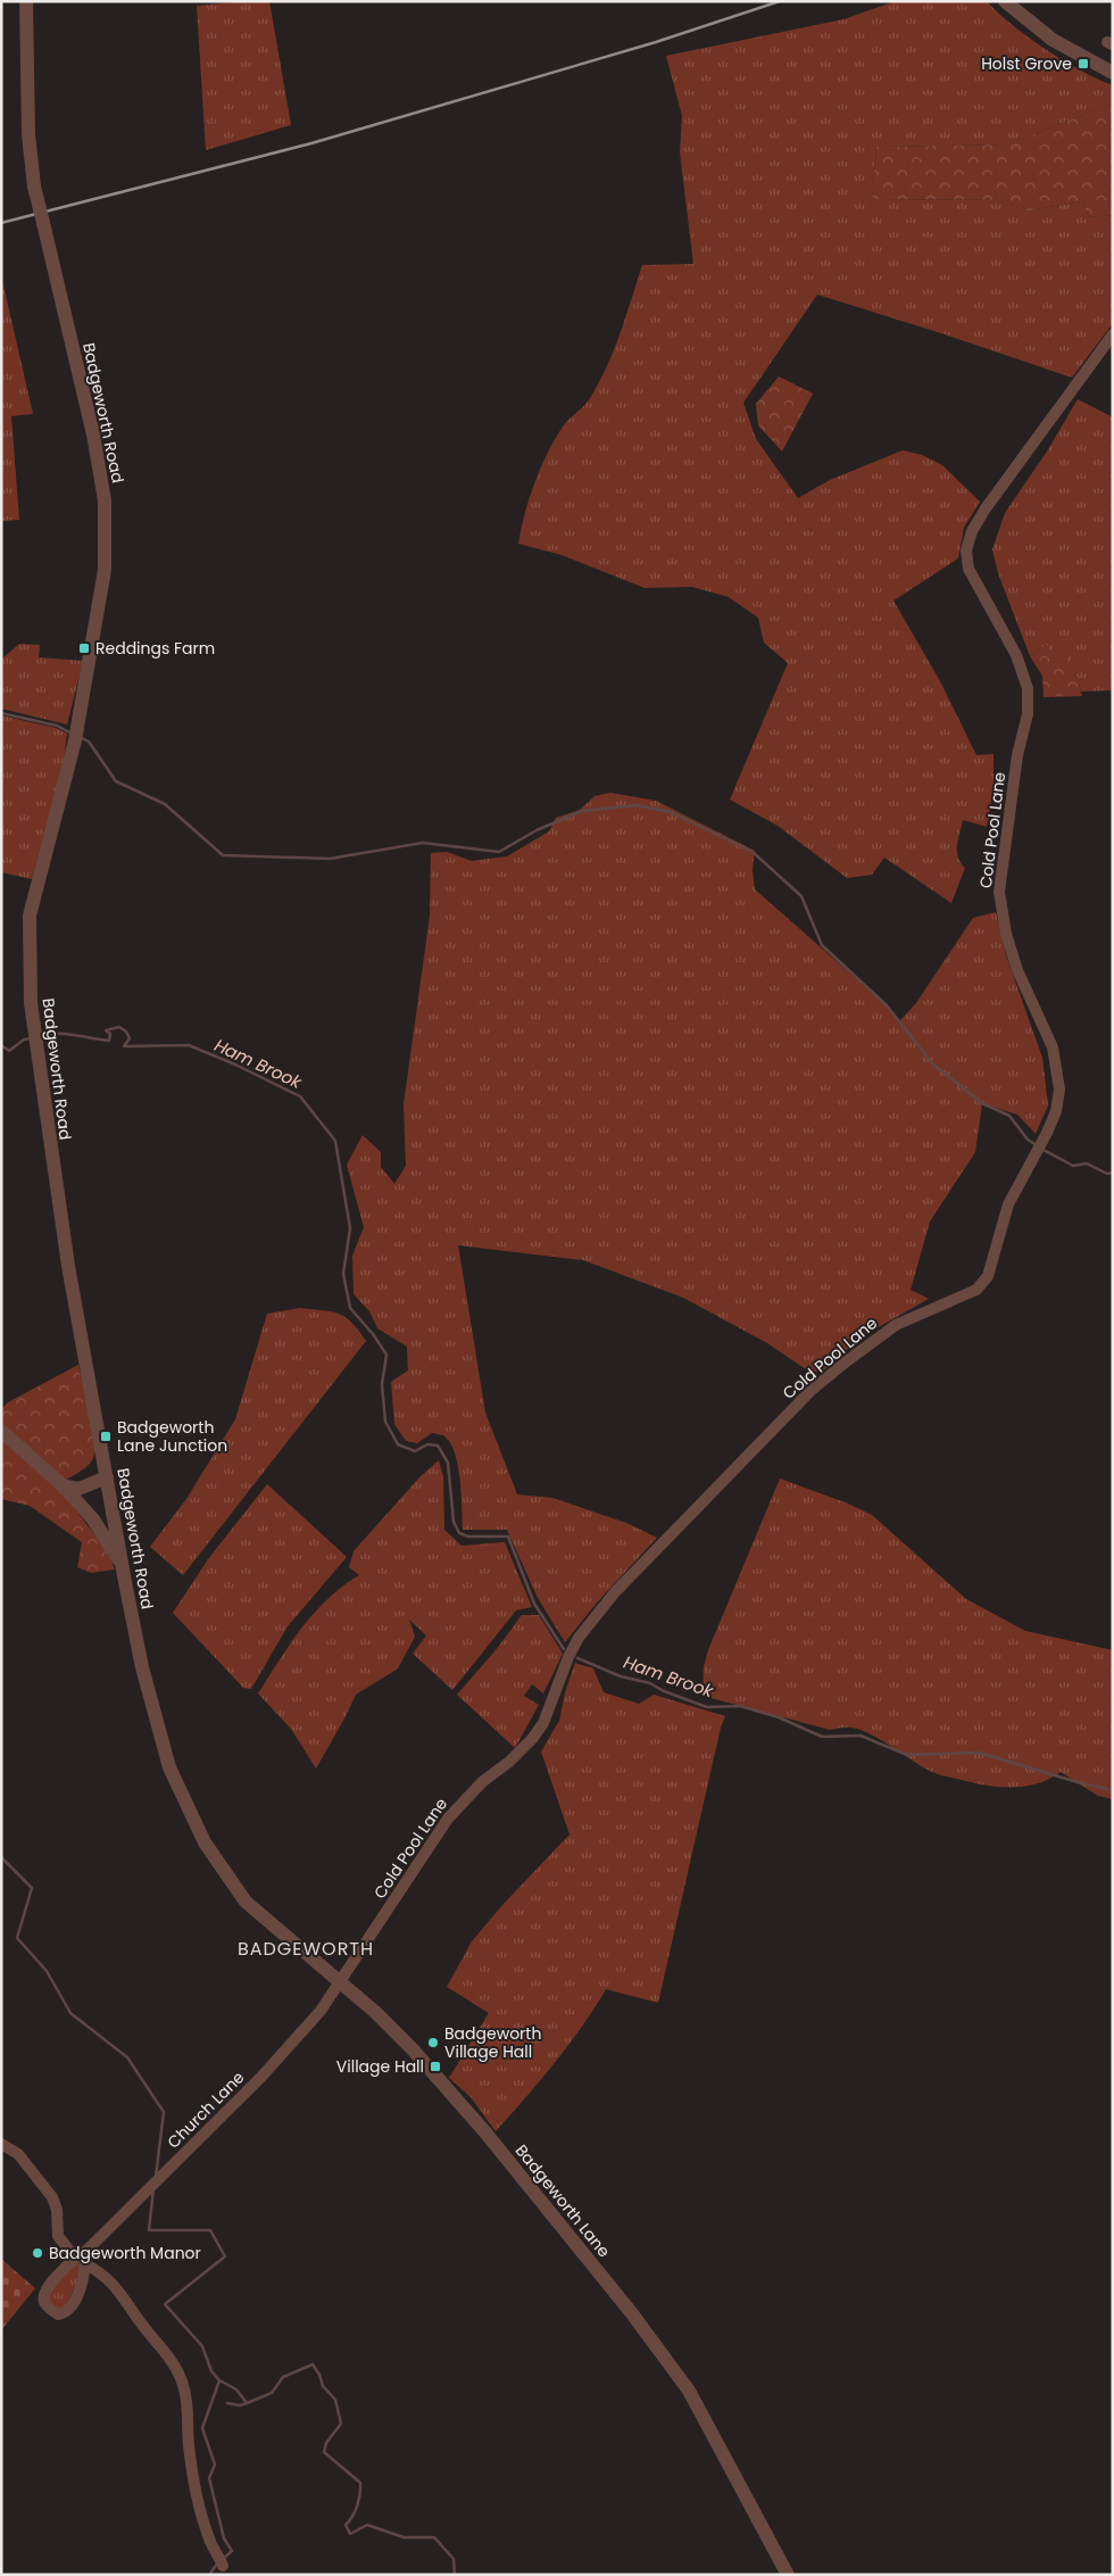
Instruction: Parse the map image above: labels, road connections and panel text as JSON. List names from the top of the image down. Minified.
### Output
{"streets":{"street":["Badgeworth Road","Cold Pool Lane","Church Lane","Badgeworth Lane"]},"crossings":[["Badgeworth Road","Badgeworth Lane"],["Cold Pool Lane","Church Lane"],["Cold Pool Lane","Badgeworth Lane"],["Church Lane","Badgeworth Lane"]],"districts":["BADGEWORTH"],"water":["Ham Brook"],"places":{"transit":["Holst Grove","Reddings Farm","Badgeworth Lane Junction","Village Hall"],"other":["Badgeworth Village Hall","Badgeworth Manor"]}}
